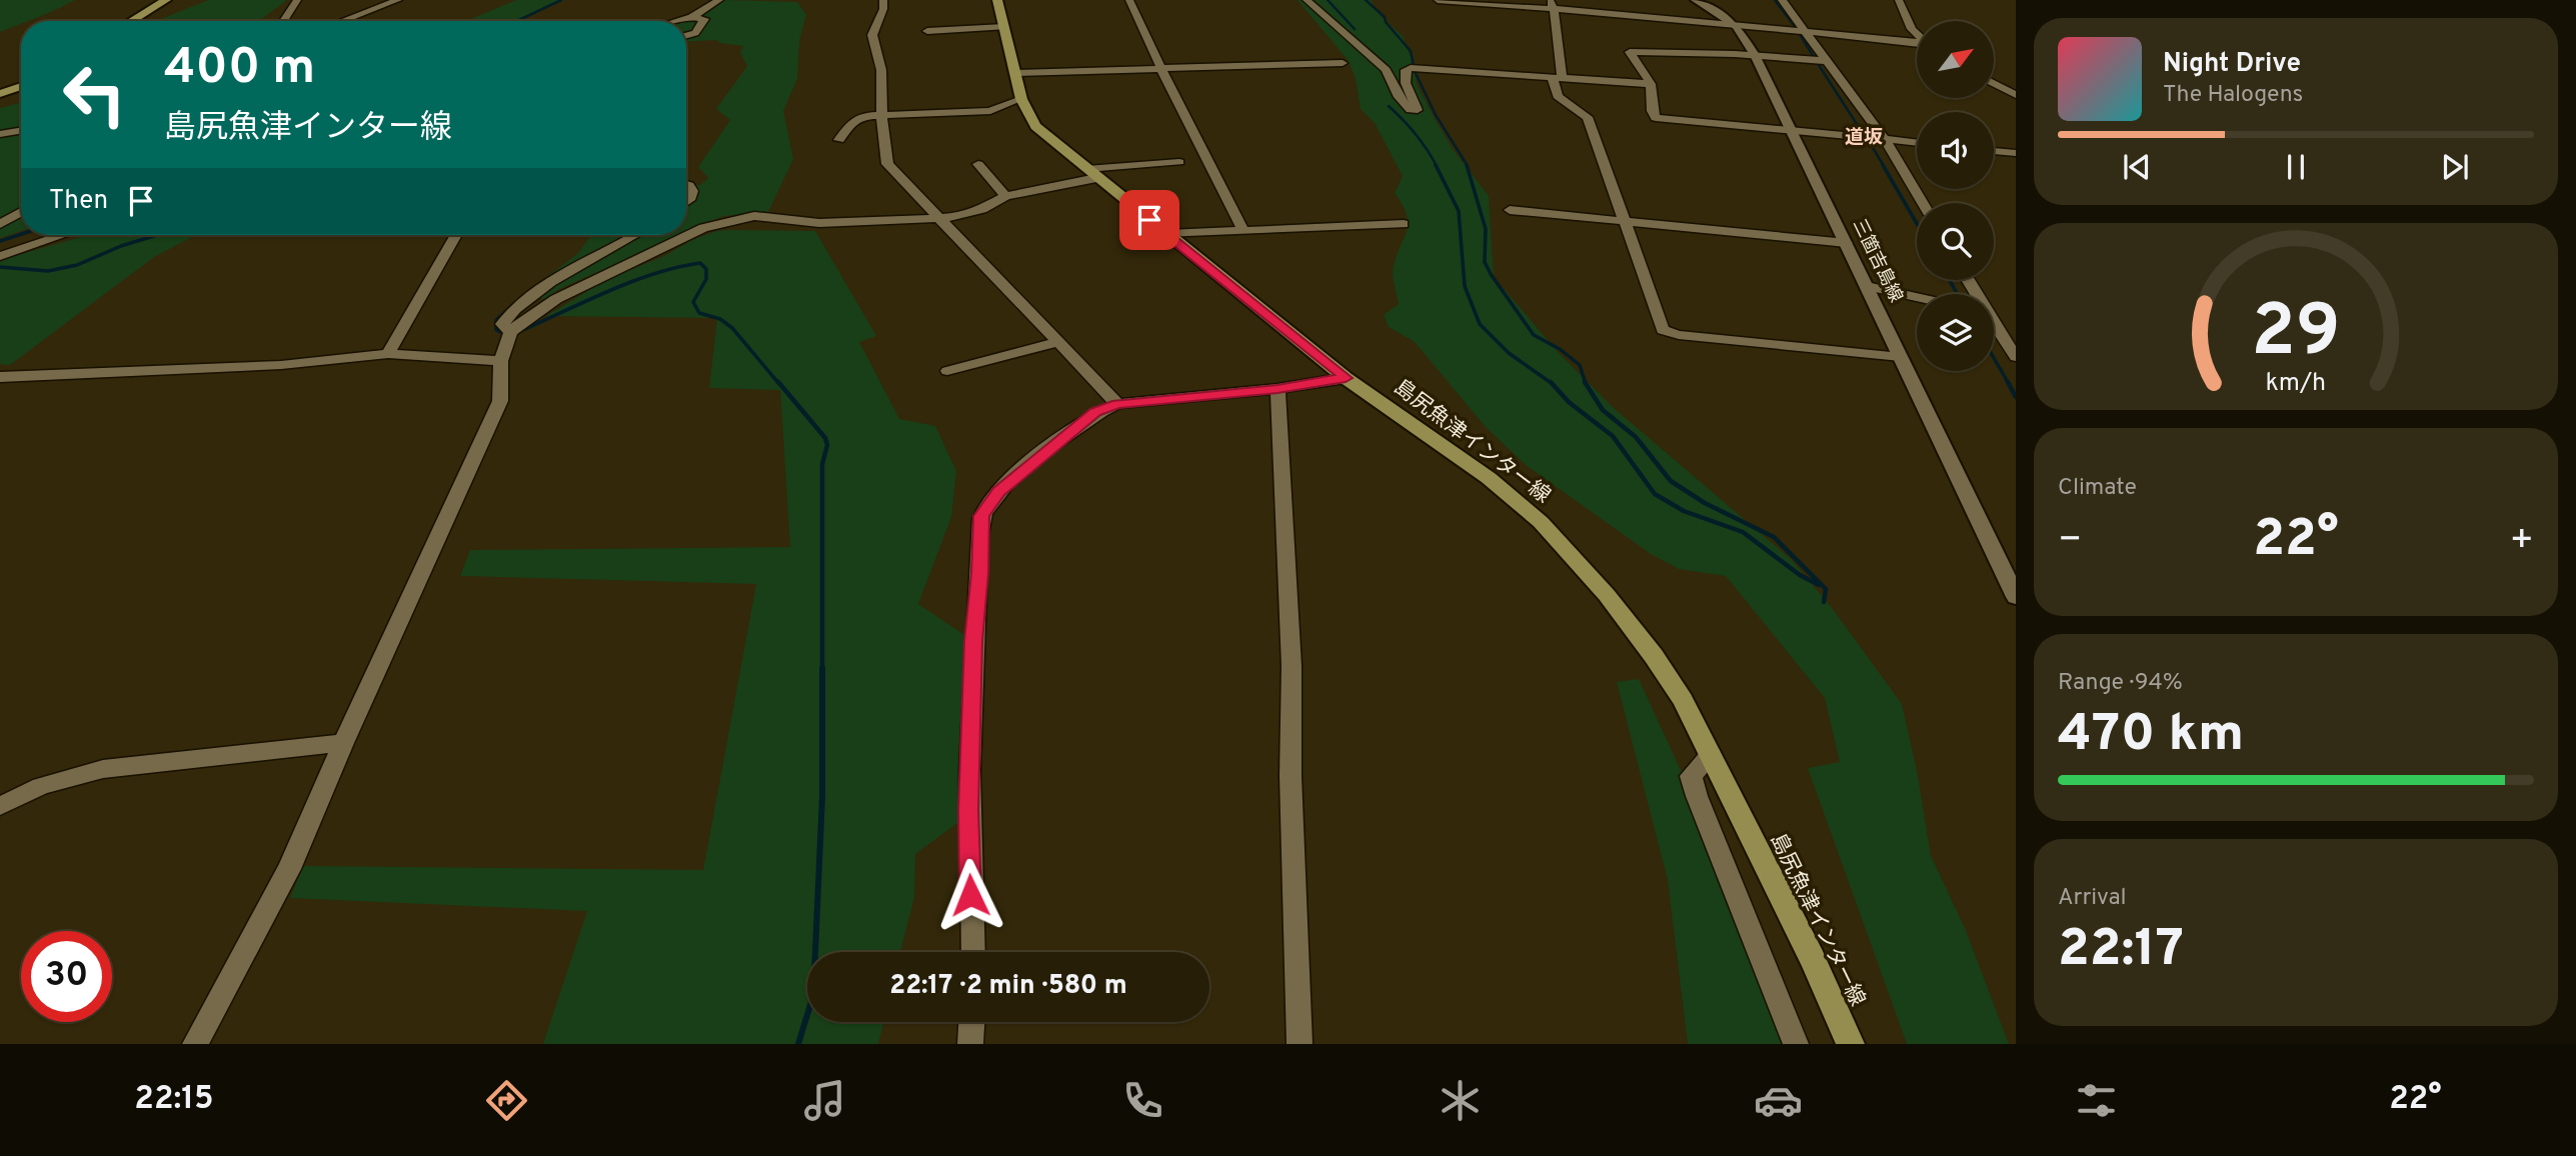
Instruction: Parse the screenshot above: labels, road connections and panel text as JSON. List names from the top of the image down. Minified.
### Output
{"streets":{"main road":["三箇吉島線","島尻魚津インター線"]},"districts":["道坂"],"north":"top right","page":{"turn":["400 m","島尻魚津インター線"],"song":["Night Drive","The Halogens"],"then":"Then","tile":["Climate",["Range · 94%","470 km"],["Arrival","22:17"]],"heat":["−","22°","+"],"limit":"30","trip":"22:17 · 2 min · 580 m","tabs":["22:15","22°"],"gauge":["29","km/h"]}}
